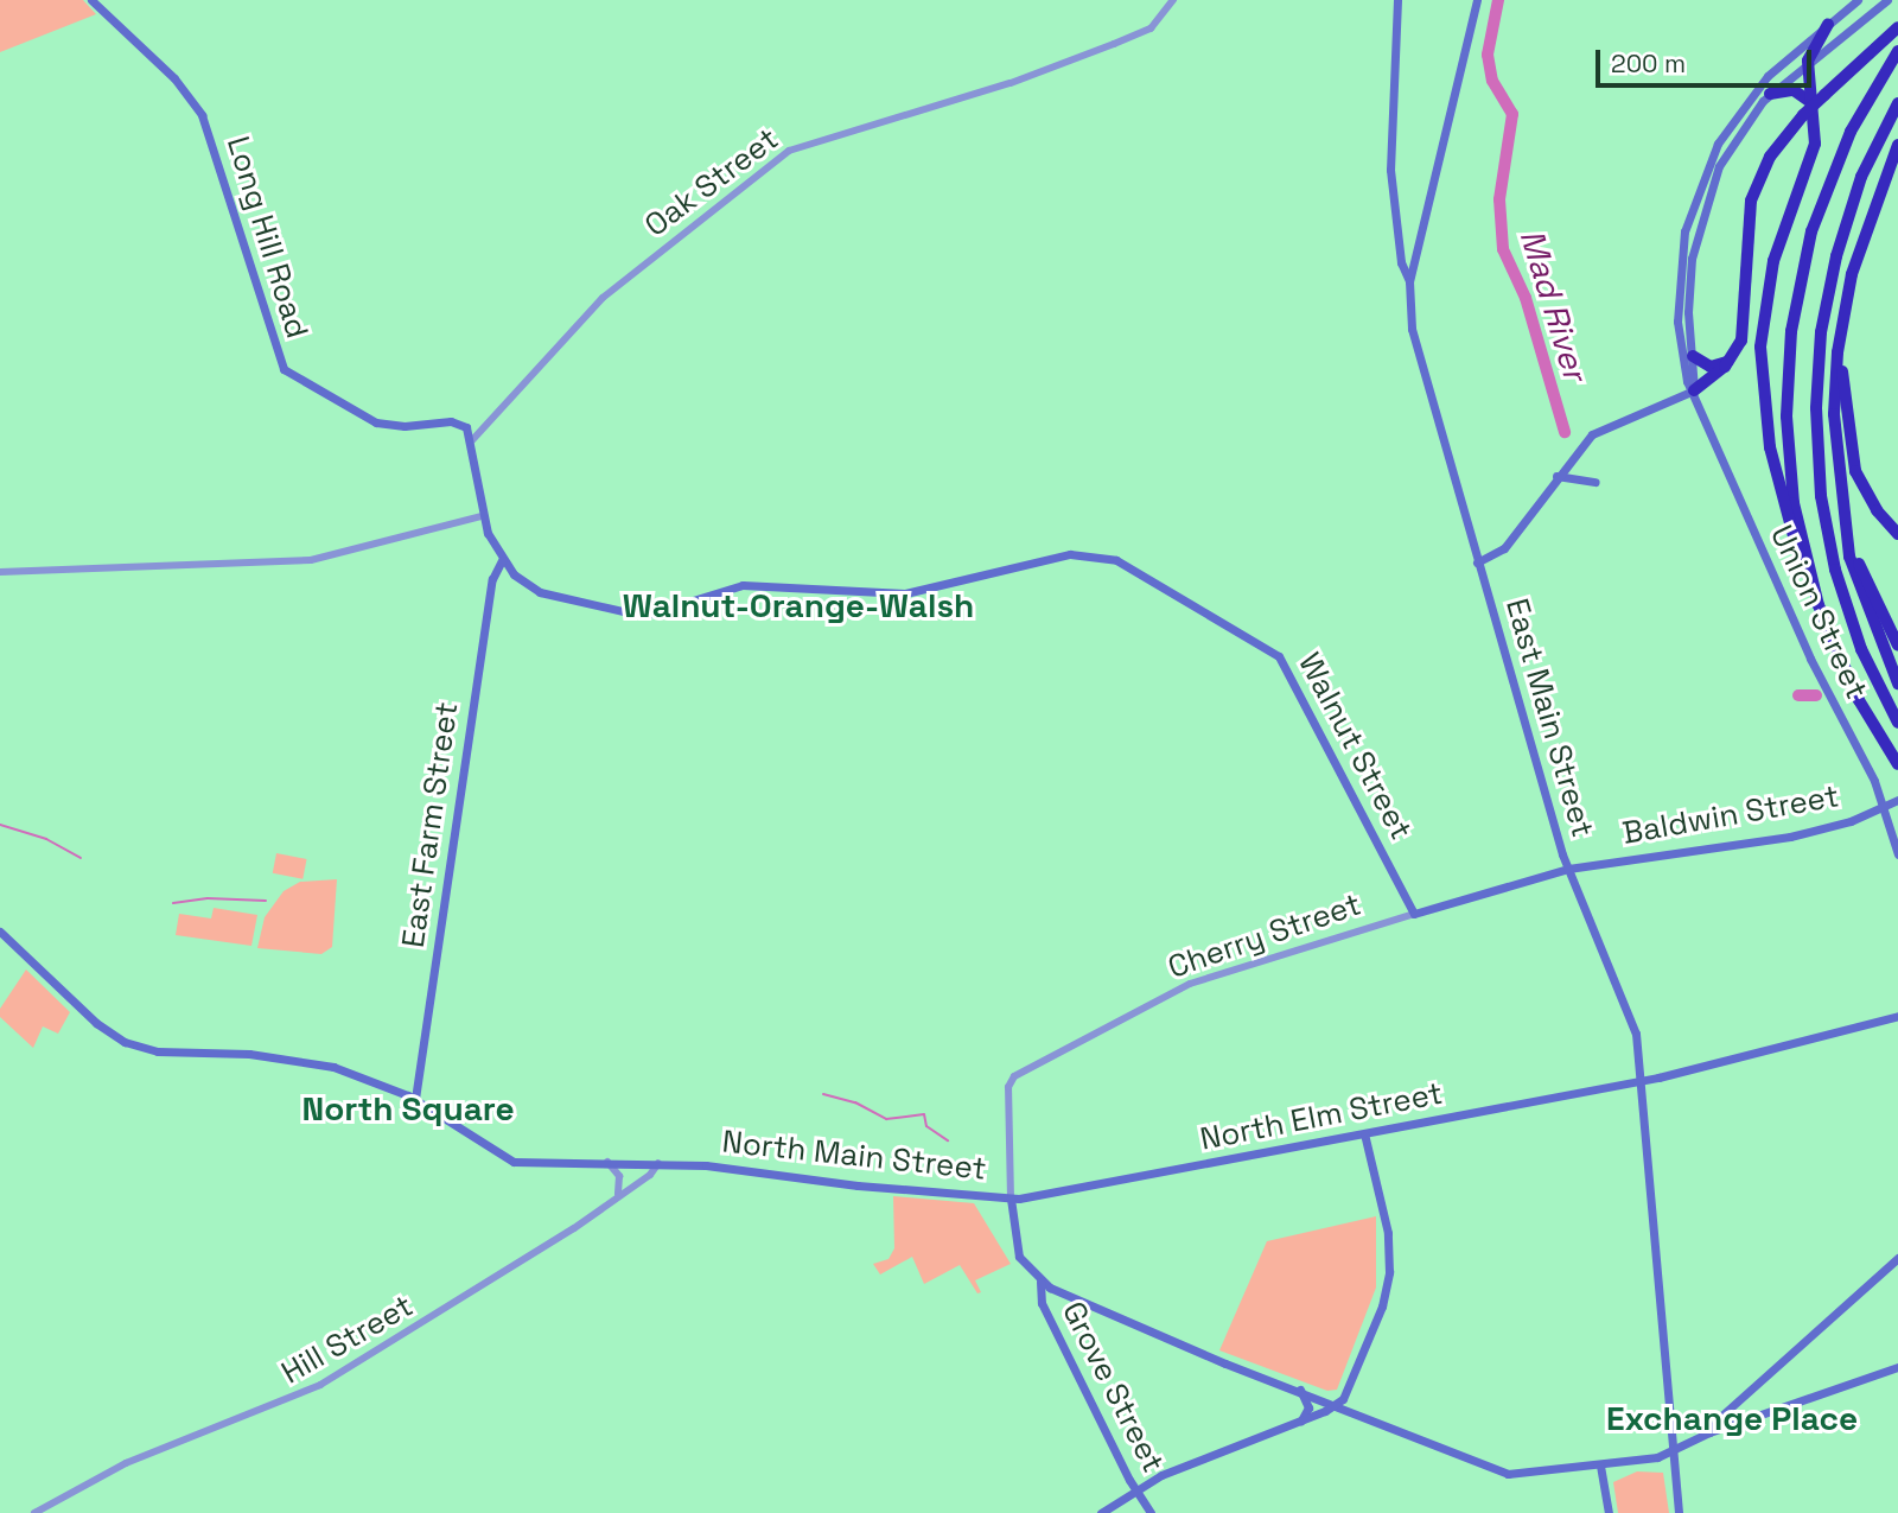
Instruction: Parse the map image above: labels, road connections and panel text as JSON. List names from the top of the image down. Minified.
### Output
{"streets":{"main road":["Long Hill Road","Union Street","East Main Street","Walnut Street","Baldwin Street","East Farm Street","Cherry Street","North Elm Street","North Main Street","Grove Street"],"street":["Oak Street","Hill Street"]},"crossings":[["Oak Street","Long Hill Road"],["Oak Street","Walnut Street"],["Long Hill Road","Walnut Street"],["East Main Street","Baldwin Street"],["East Main Street","Cherry Street"],["East Main Street","North Elm Street"],["Walnut Street","East Farm Street"],["Walnut Street","Cherry Street"],["Baldwin Street","Cherry Street"],["East Farm Street","North Main Street"],["Cherry Street","North Elm Street"],["Cherry Street","North Main Street"],["North Elm Street","North Main Street"],["North Main Street","Hill Street"],["North Main Street","Grove Street"]],"districts":["Walnut-Orange-Walsh","North Square","Exchange Place"],"water":["Mad River"],"scale_bar":"200 m"}
